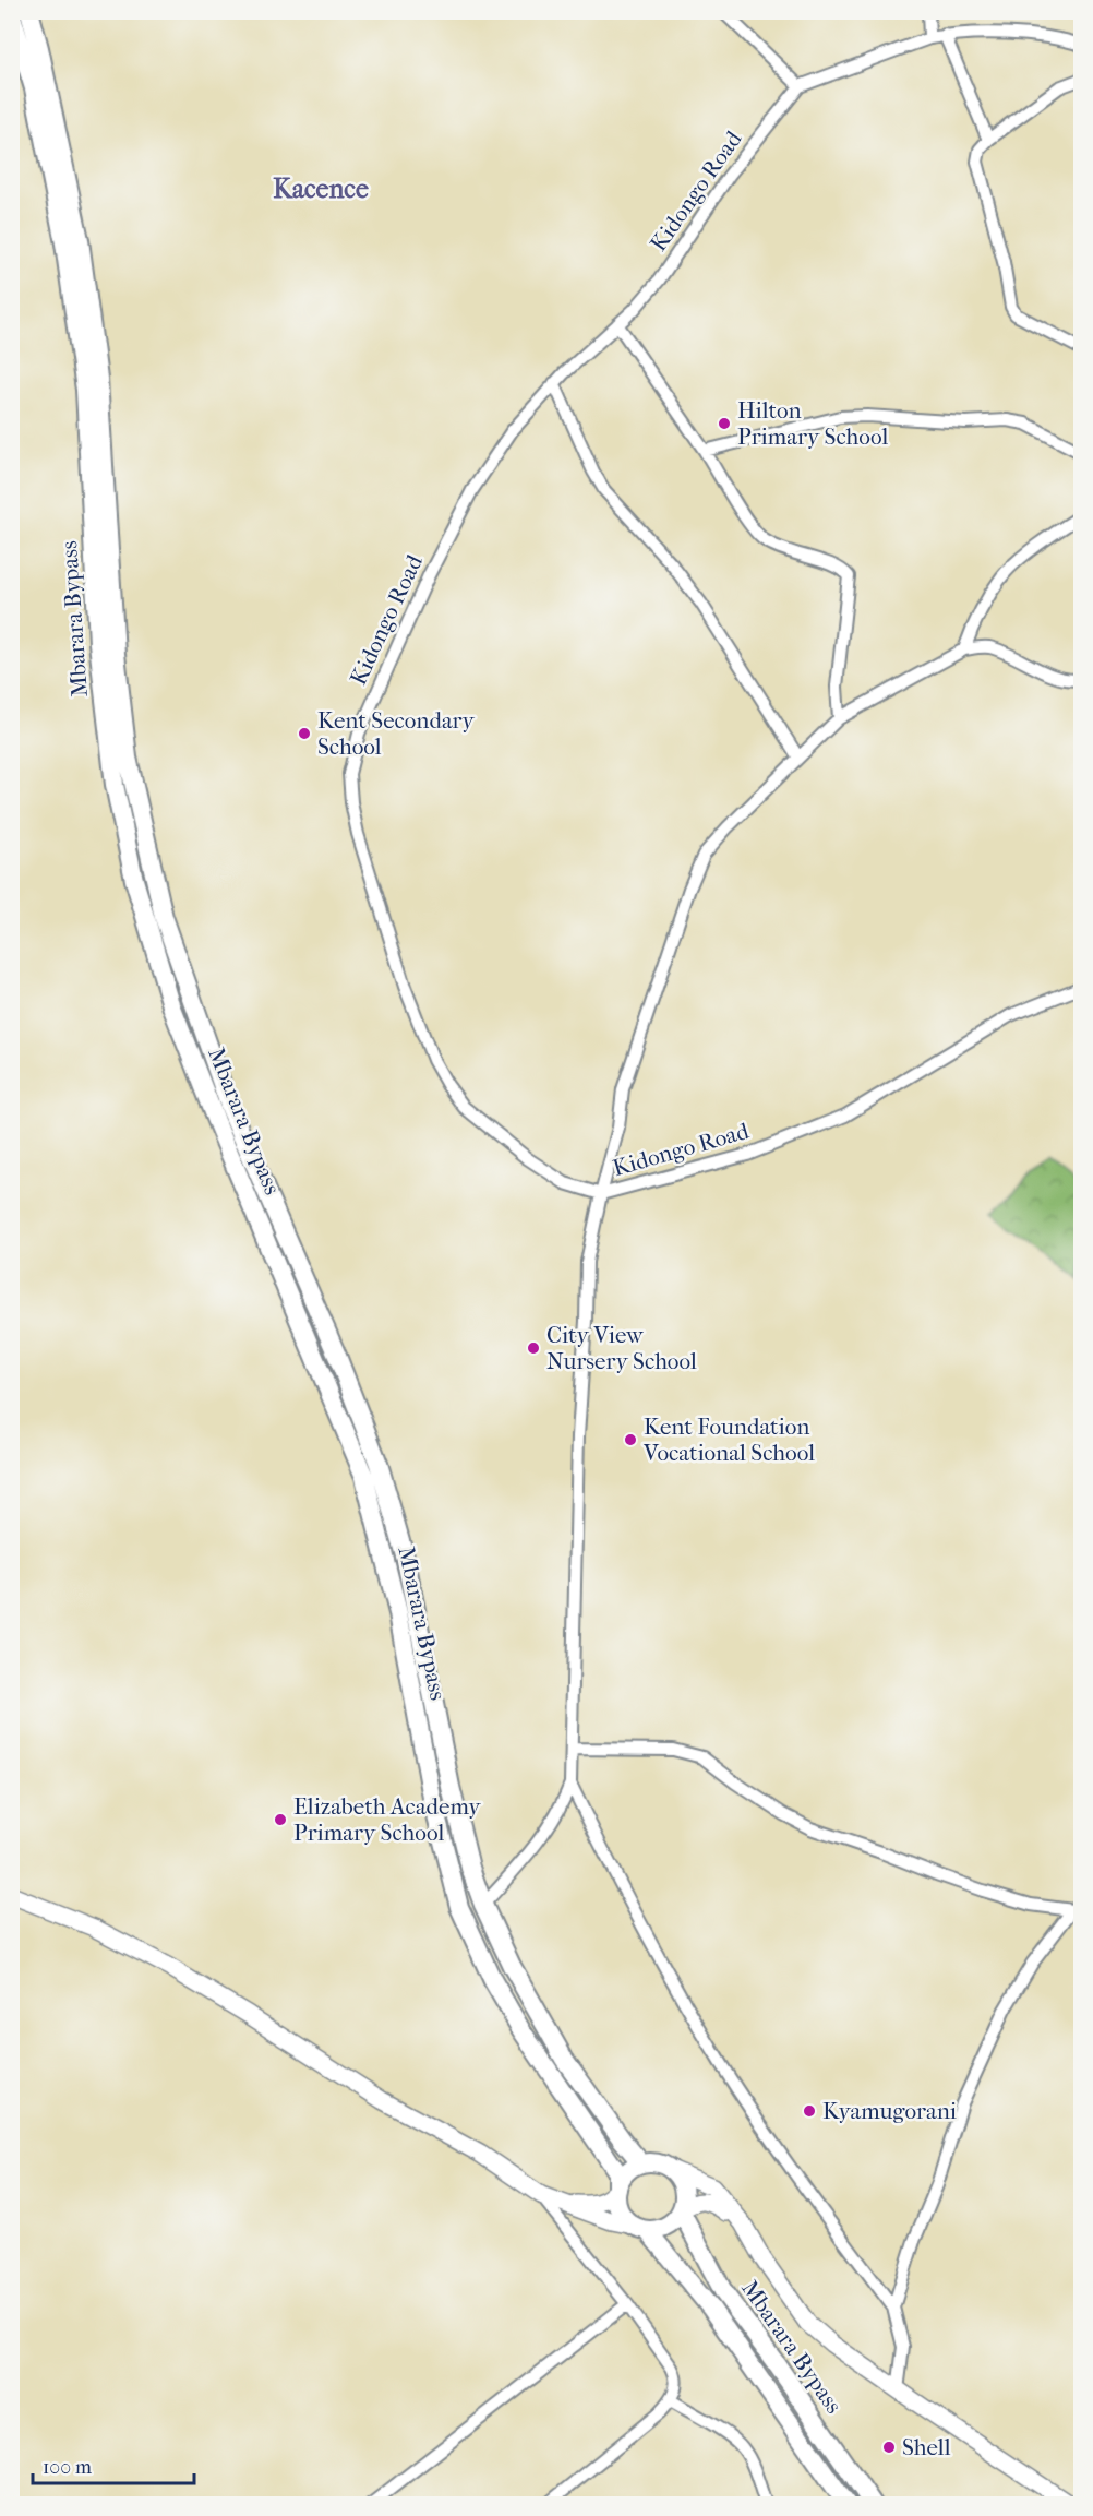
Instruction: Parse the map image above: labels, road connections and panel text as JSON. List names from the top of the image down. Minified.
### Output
{"streets":{"highway":["Mbarara Bypass"],"street":["Kidongo Road"]},"districts":["Kacence"],"places":["Hilton Primary School","Kent Secondary School","City View Nursery School","Kent Foundation Vocational School","Elizabeth Academy Primary School","Kyamugorani","Shell"],"scale_bar":"100 m"}
